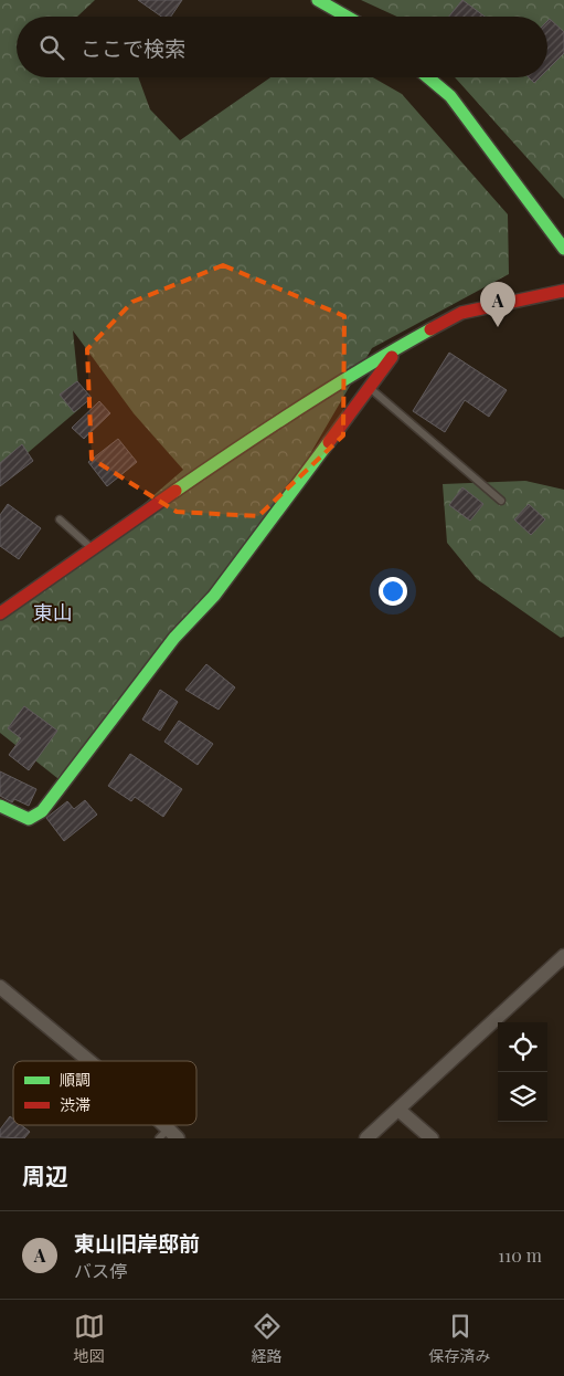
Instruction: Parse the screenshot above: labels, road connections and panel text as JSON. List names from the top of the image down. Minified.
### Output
{"districts":["東山"],"legend":["順調","渋滞"],"page":{"search":"ここで検索","pins":"A","heading":"周辺","list":[{"mark":"A","name":"東山旧岸邸前","note":"バス停","value":"110 m"}],"nav":["地図","経路","保存済み"]}}
